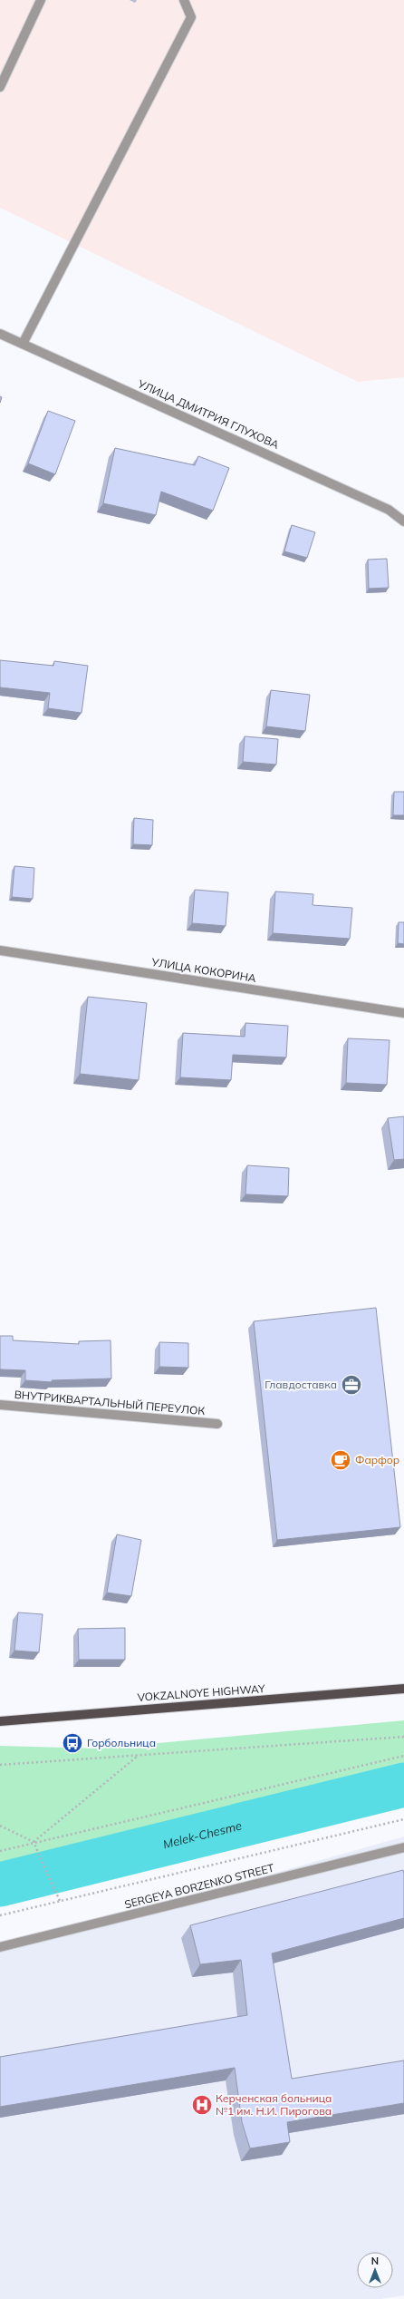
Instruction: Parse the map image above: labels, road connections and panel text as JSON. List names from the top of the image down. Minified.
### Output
{"streets":{"main road":["VOKZALNOYE HIGHWAY"],"street":["УЛИЦА ДМИТРИЯ ГЛУХОВА","УЛИЦА КОКОРИНА","ВНУТРИКВАРТАЛЬНЫЙ ПЕРЕУЛОК","SERGEYA BORZENKO STREET"]},"water":["Melek-Chesme"],"places":{"office":["Главдоставка"],"cafe":["Фарфор"],"bus stop":["Горбольница"],"hospital":["Керченская больница №1 им. Н.И. Пирогова"]},"north":"top"}
